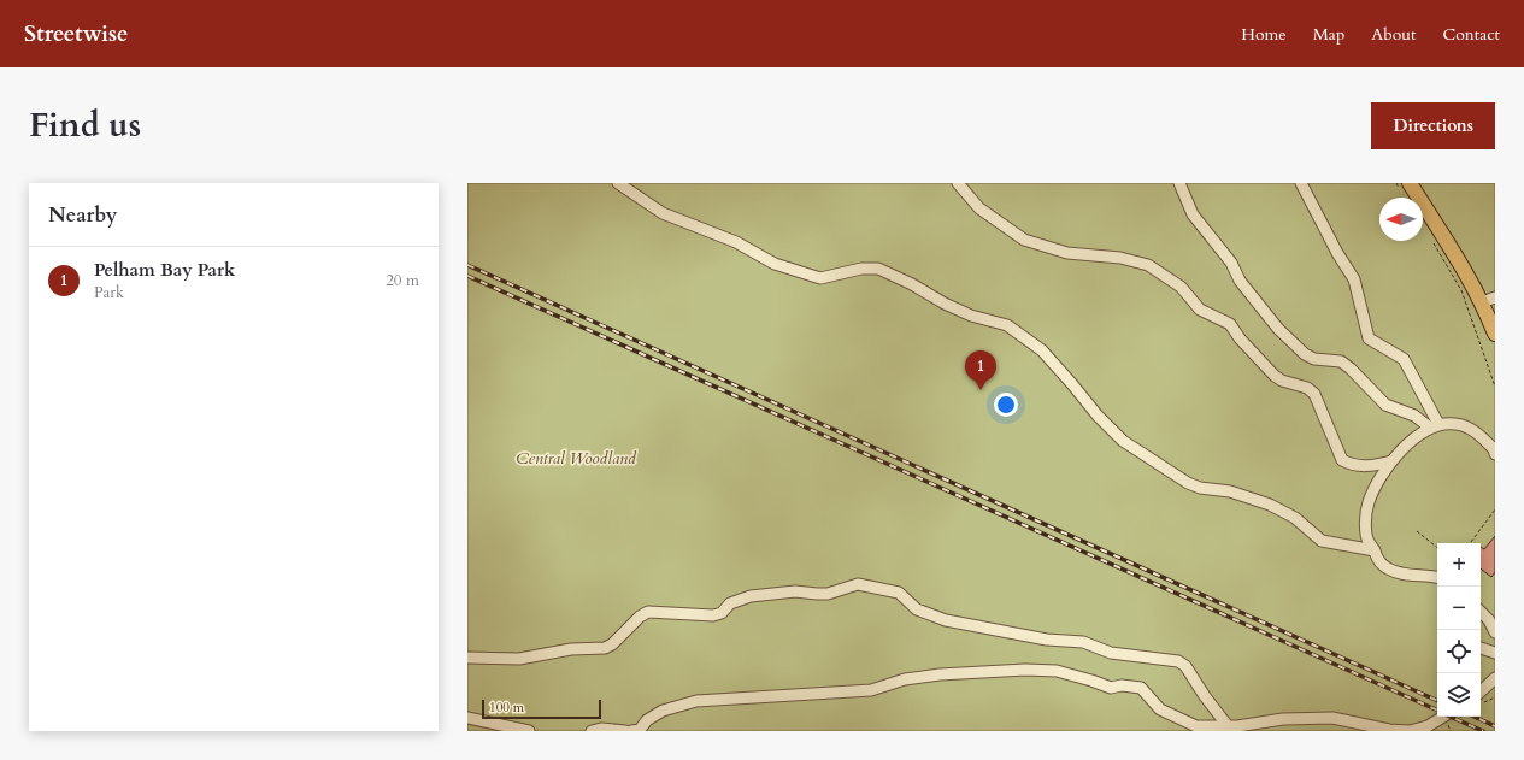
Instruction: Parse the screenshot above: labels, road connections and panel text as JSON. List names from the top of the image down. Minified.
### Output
{"parks":["Central Woodland"],"scale_bar":"100 m","north":"left","page":{"header":"Streetwise","nav":["Home","Map","About","Contact"],"title":"Find us","buttons":"Directions","heading":"Nearby","list":[{"mark":"1","name":"Pelham Bay Park","note":"Park","value":"20 m"}],"pins":"1","map_buttons":["+","−"],"scale":"100 m"}}
